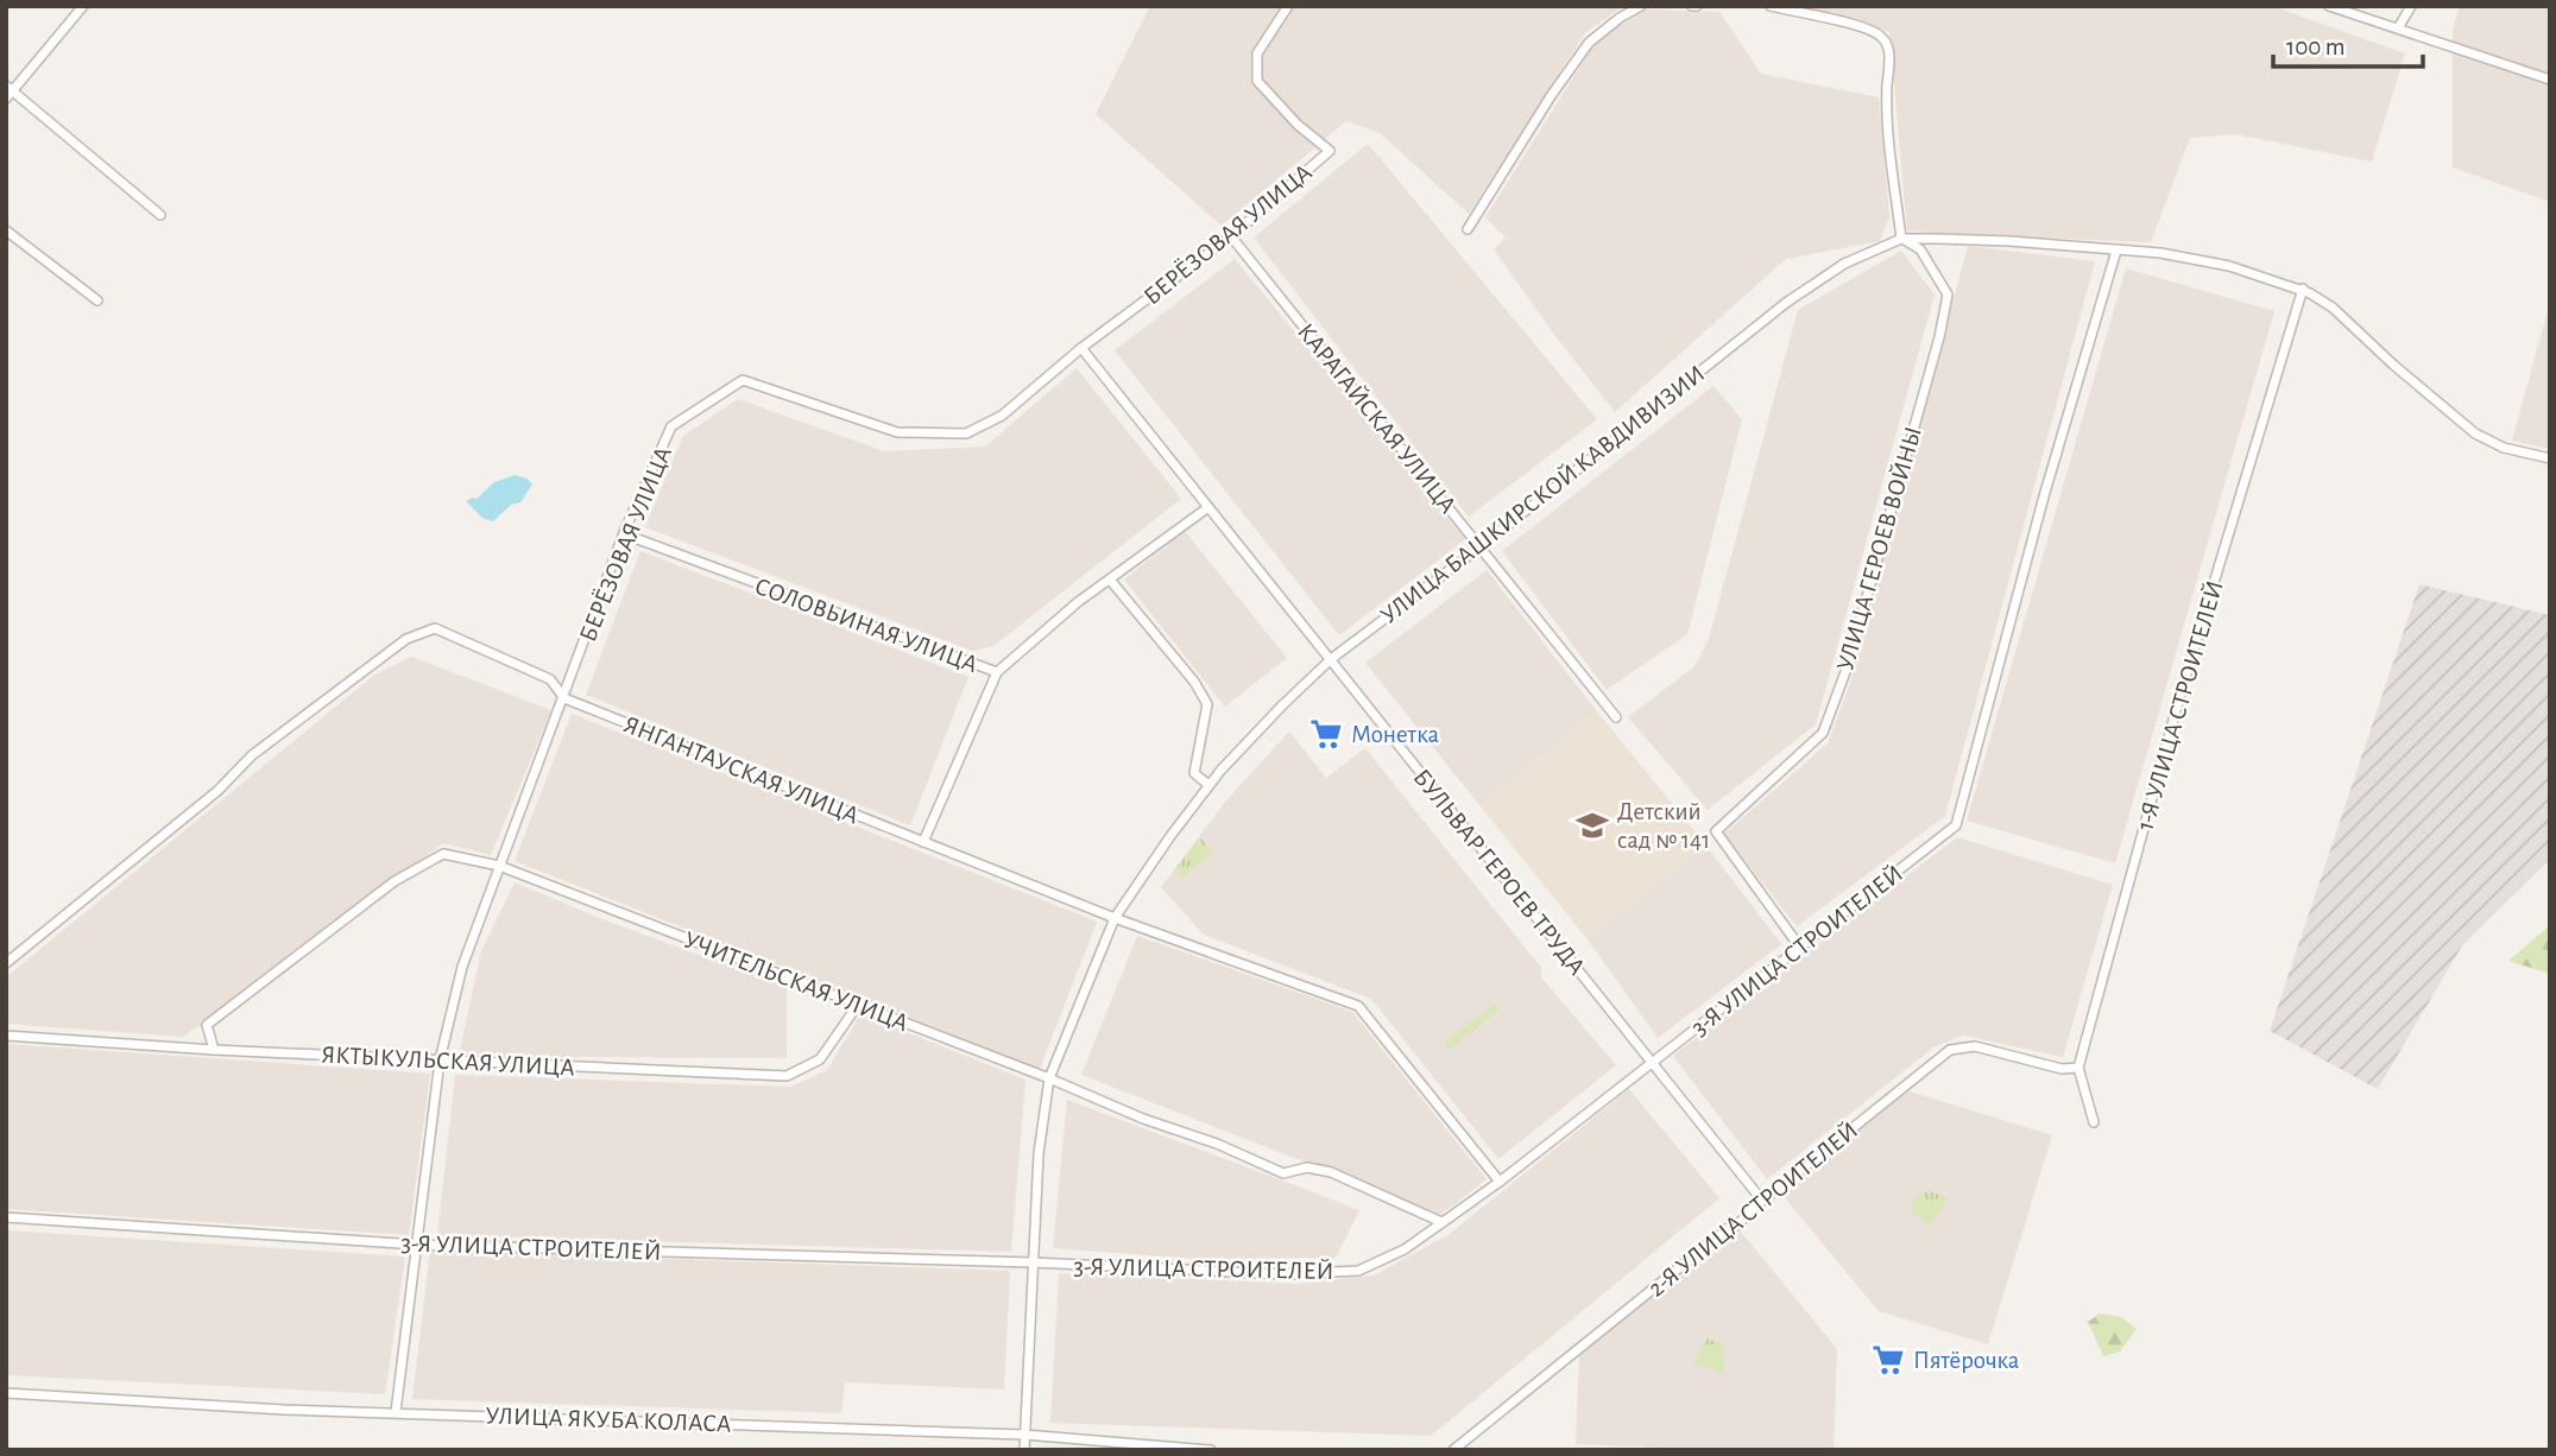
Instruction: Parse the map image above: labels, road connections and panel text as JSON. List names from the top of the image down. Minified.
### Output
{"streets":{"street":["БЕРЁЗОВАЯ УЛИЦА","КАРАГАЙСКАЯ УЛИЦА","УЛИЦА БАШКИРСКОЙ КАВДИВИЗИИ","УЛИЦА ГЕРОЕВ ВОЙНЫ","СОЛОВЬИНАЯ УЛИЦА","1-Я УЛИЦА СТРОИТЕЛЕЙ","ЯНГАНТАУСКАЯ УЛИЦА","БУЛЬВАР ГЕРОЕВ ТРУДА","3-Я УЛИЦА СТРОИТЕЛЕЙ","УЧИТЕЛЬСКАЯ УЛИЦА","ЯКТЫКУЛЬСКАЯ УЛИЦА","2-Я УЛИЦА СТРОИТЕЛЕЙ","УЛИЦА ЯКУБА КОЛАСА"]},"crossings":[["БЕРЁЗОВАЯ УЛИЦА","КАРАГАЙСКАЯ УЛИЦА"],["БЕРЁЗОВАЯ УЛИЦА","СОЛОВЬИНАЯ УЛИЦА"],["БЕРЁЗОВАЯ УЛИЦА","ЯНГАНТАУСКАЯ УЛИЦА"],["БЕРЁЗОВАЯ УЛИЦА","БУЛЬВАР ГЕРОЕВ ТРУДА"],["БЕРЁЗОВАЯ УЛИЦА","3-Я УЛИЦА СТРОИТЕЛЕЙ"],["БЕРЁЗОВАЯ УЛИЦА","УЧИТЕЛЬСКАЯ УЛИЦА"],["БЕРЁЗОВАЯ УЛИЦА","ЯКТЫКУЛЬСКАЯ УЛИЦА"],["БЕРЁЗОВАЯ УЛИЦА","УЛИЦА ЯКУБА КОЛАСА"],["КАРАГАЙСКАЯ УЛИЦА","УЛИЦА БАШКИРСКОЙ КАВДИВИЗИИ"],["УЛИЦА БАШКИРСКОЙ КАВДИВИЗИИ","УЛИЦА ГЕРОЕВ ВОЙНЫ"],["УЛИЦА БАШКИРСКОЙ КАВДИВИЗИИ","1-Я УЛИЦА СТРОИТЕЛЕЙ"],["УЛИЦА БАШКИРСКОЙ КАВДИВИЗИИ","ЯНГАНТАУСКАЯ УЛИЦА"],["УЛИЦА БАШКИРСКОЙ КАВДИВИЗИИ","БУЛЬВАР ГЕРОЕВ ТРУДА"],["УЛИЦА БАШКИРСКОЙ КАВДИВИЗИИ","3-Я УЛИЦА СТРОИТЕЛЕЙ"],["УЛИЦА БАШКИРСКОЙ КАВДИВИЗИИ","УЧИТЕЛЬСКАЯ УЛИЦА"],["УЛИЦА БАШКИРСКОЙ КАВДИВИЗИИ","УЛИЦА ЯКУБА КОЛАСА"],["УЛИЦА ГЕРОЕВ ВОЙНЫ","3-Я УЛИЦА СТРОИТЕЛЕЙ"],["СОЛОВЬИНАЯ УЛИЦА","БУЛЬВАР ГЕРОЕВ ТРУДА"],["1-Я УЛИЦА СТРОИТЕЛЕЙ","2-Я УЛИЦА СТРОИТЕЛЕЙ"],["ЯНГАНТАУСКАЯ УЛИЦА","3-Я УЛИЦА СТРОИТЕЛЕЙ"],["БУЛЬВАР ГЕРОЕВ ТРУДА","3-Я УЛИЦА СТРОИТЕЛЕЙ"],["БУЛЬВАР ГЕРОЕВ ТРУДА","2-Я УЛИЦА СТРОИТЕЛЕЙ"],["3-Я УЛИЦА СТРОИТЕЛЕЙ","УЧИТЕЛЬСКАЯ УЛИЦА"],["УЧИТЕЛЬСКАЯ УЛИЦА","ЯКТЫКУЛЬСКАЯ УЛИЦА"]],"places":{"supermarket":["Монетка","Пятёрочка"],"school or university":["Детский сад № 141"]},"scale_bar":"100 m"}
